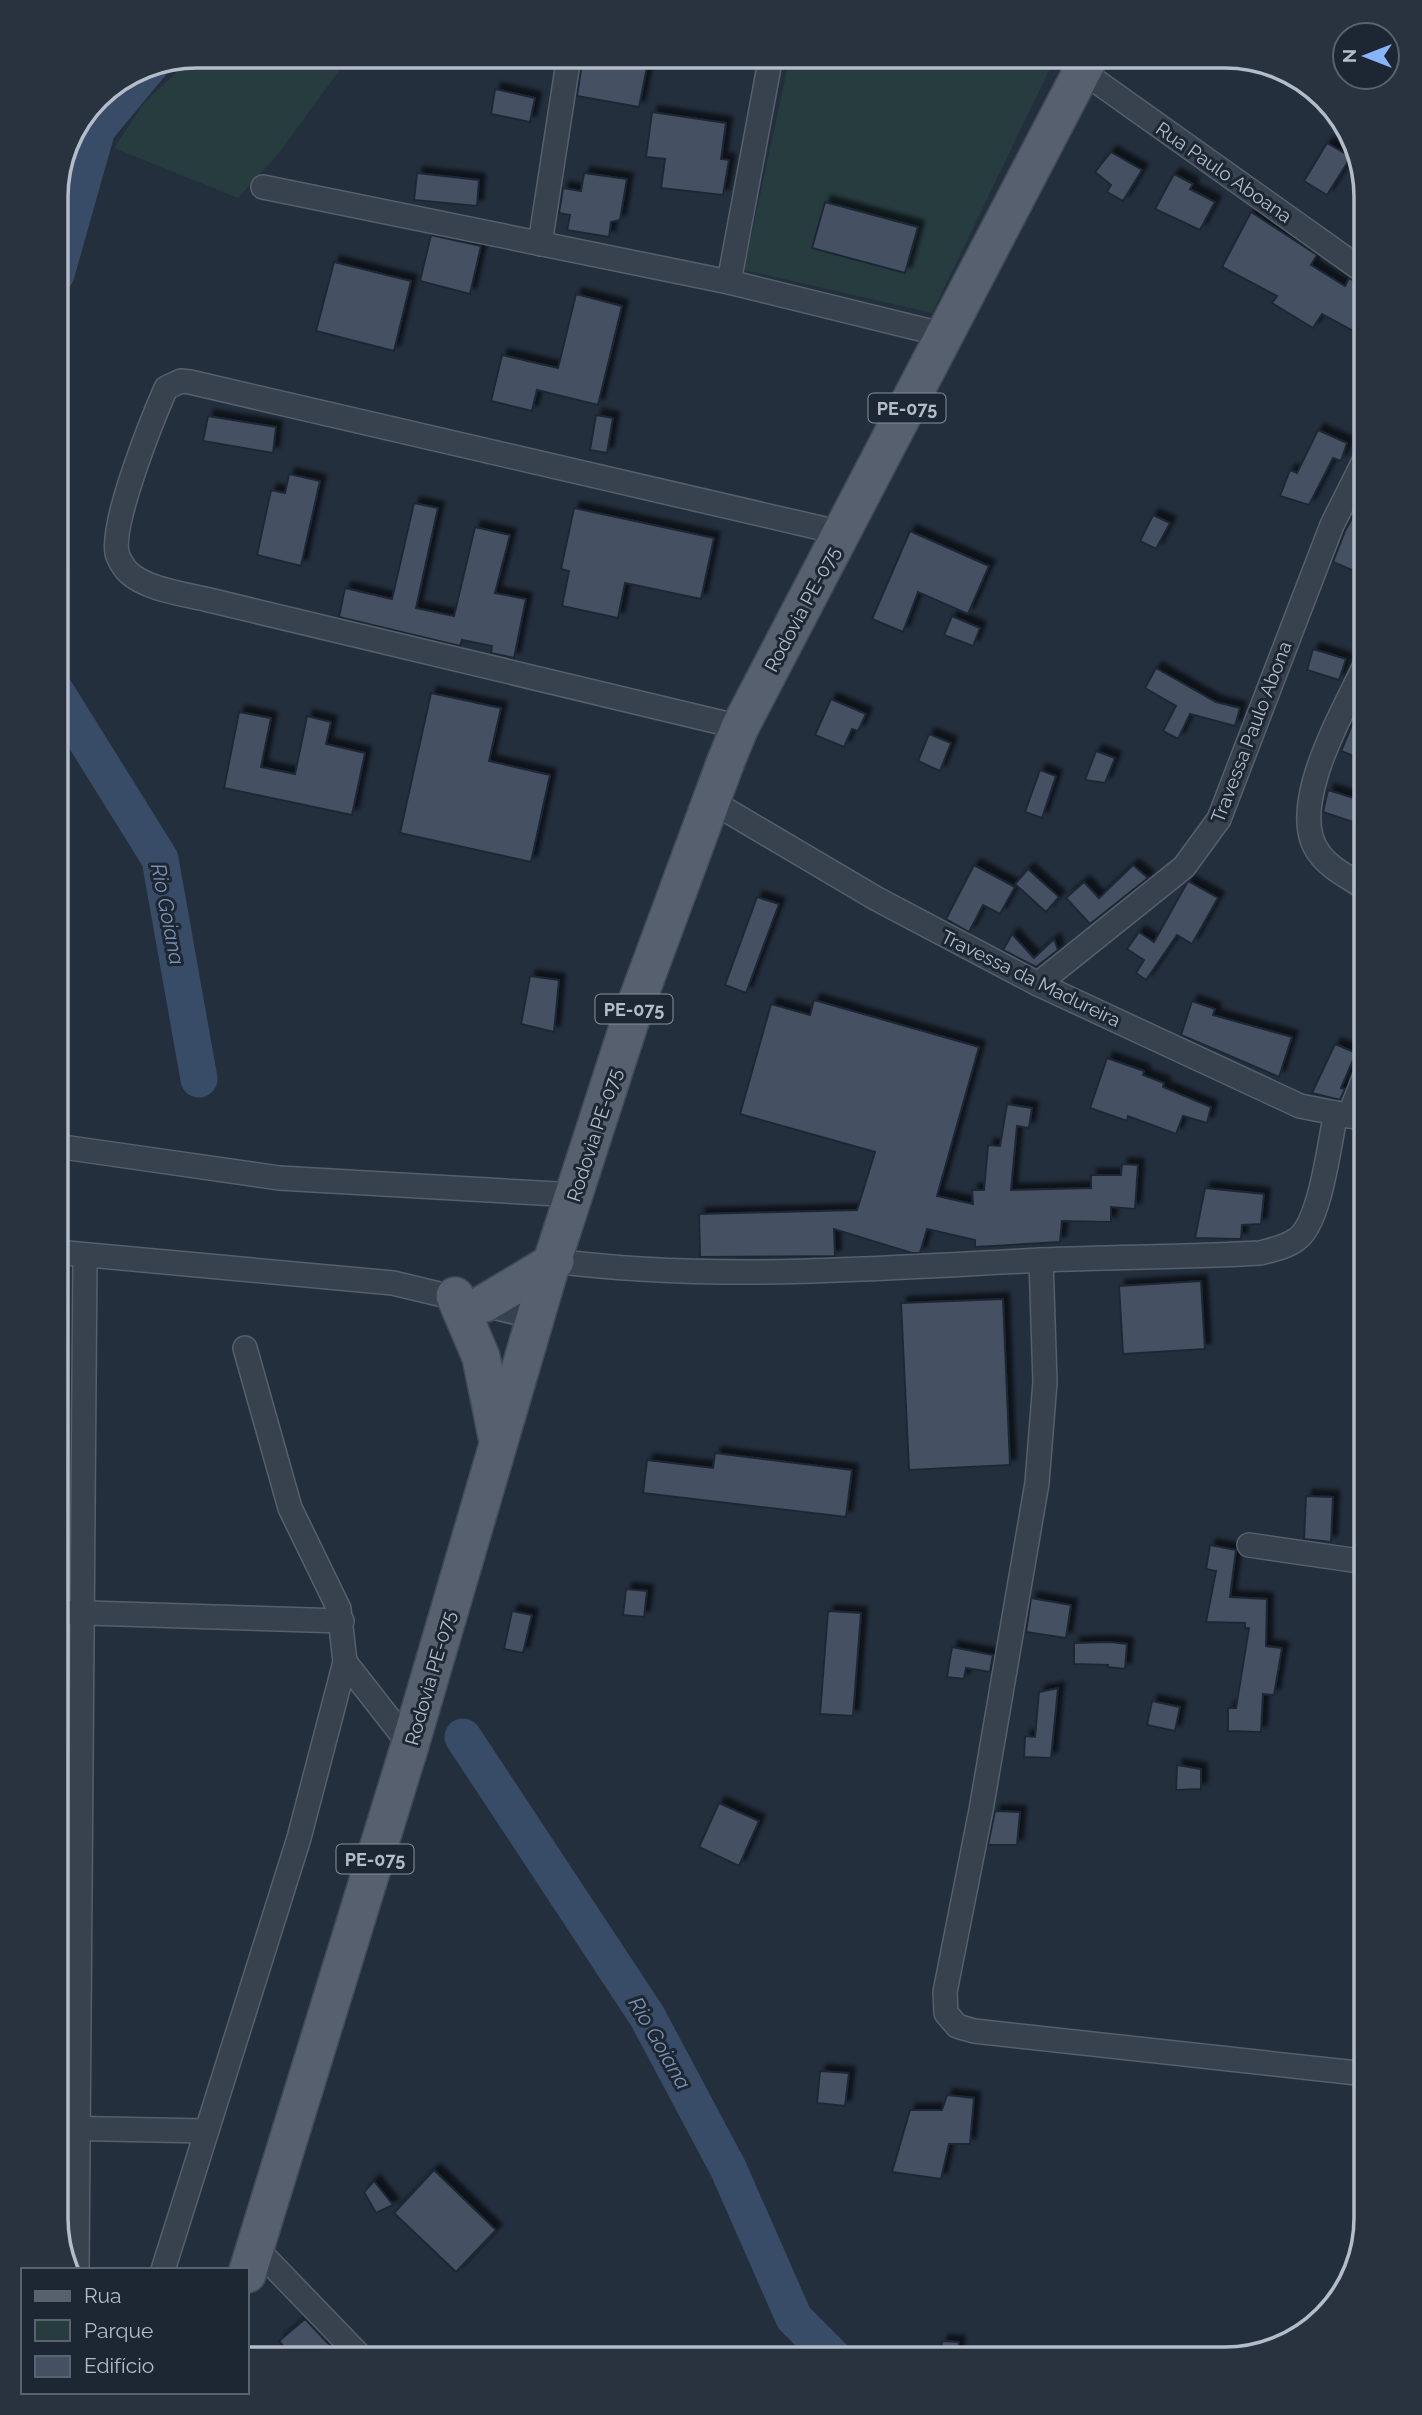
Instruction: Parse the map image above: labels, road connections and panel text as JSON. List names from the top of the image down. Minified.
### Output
{"streets":{"main road":["PE-075","Rodovia PE-075"],"street":["Rua Paulo Aboana","Travessa Paulo Abona","Travessa da Madureira"]},"crossings":[["Rodovia PE-075","Travessa da Madureira"],["Travessa Paulo Abona","Travessa da Madureira"]],"water":["Rio Goiana"],"legend":["Rua","Parque","Edifício"],"north":"left"}
